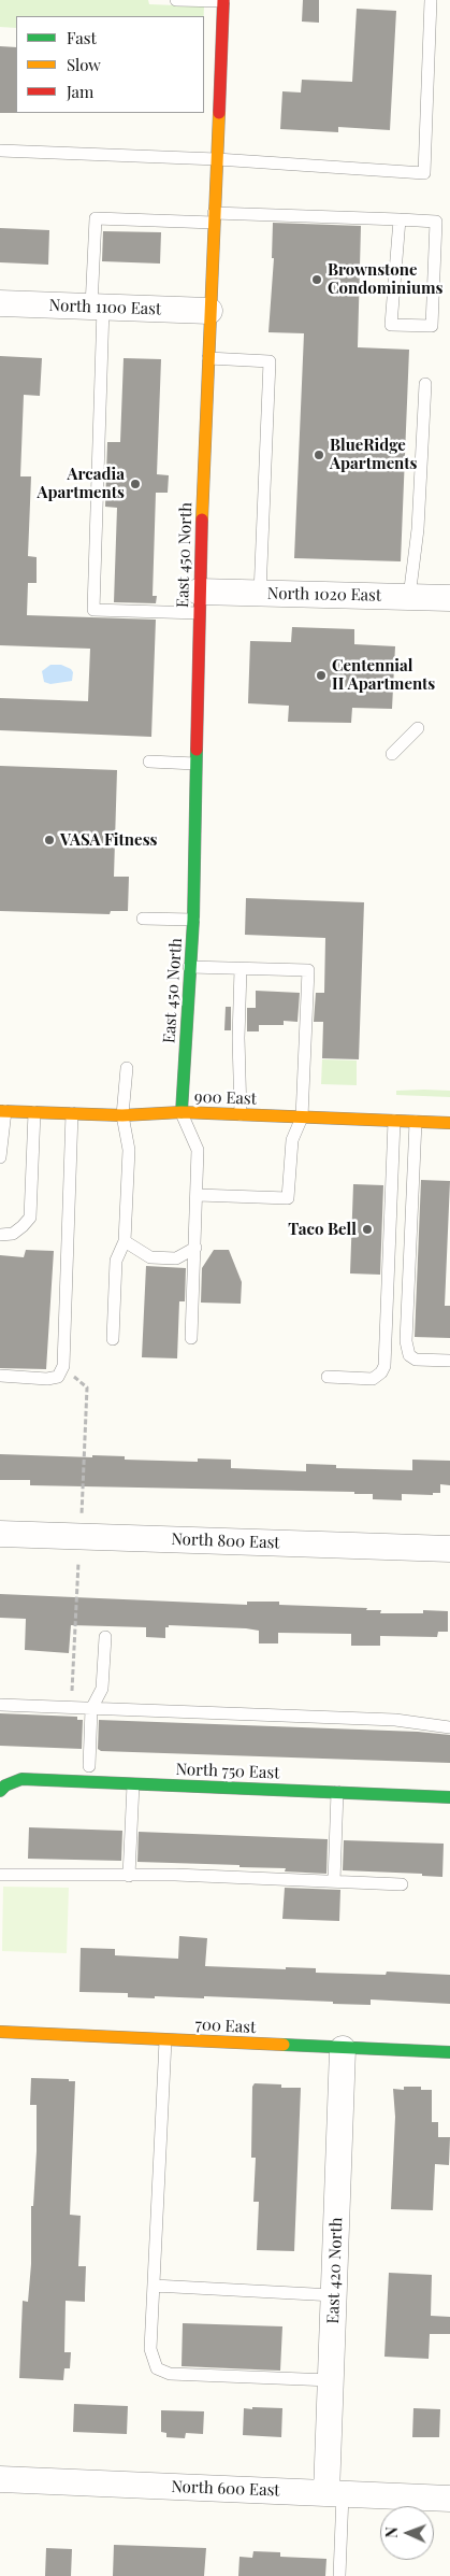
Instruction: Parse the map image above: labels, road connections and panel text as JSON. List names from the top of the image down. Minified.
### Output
{"streets":{"street":["North 1100 East","East 450 North","North 1020 East","900 East","North 800 East","North 750 East","700 East","East 420 North","North 600 East"]},"crossings":[["North 1100 East","East 450 North"],["East 450 North","North 1020 East"],["East 450 North","900 East"],["700 East","East 420 North"],["East 420 North","North 600 East"]],"places":["Brownstone Condominiums","BlueRidge Apartments","Arcadia Apartments","Centennial II Apartments","VASA Fitness","Taco Bell"],"legend":["Fast","Slow","Jam"],"north":"left"}
